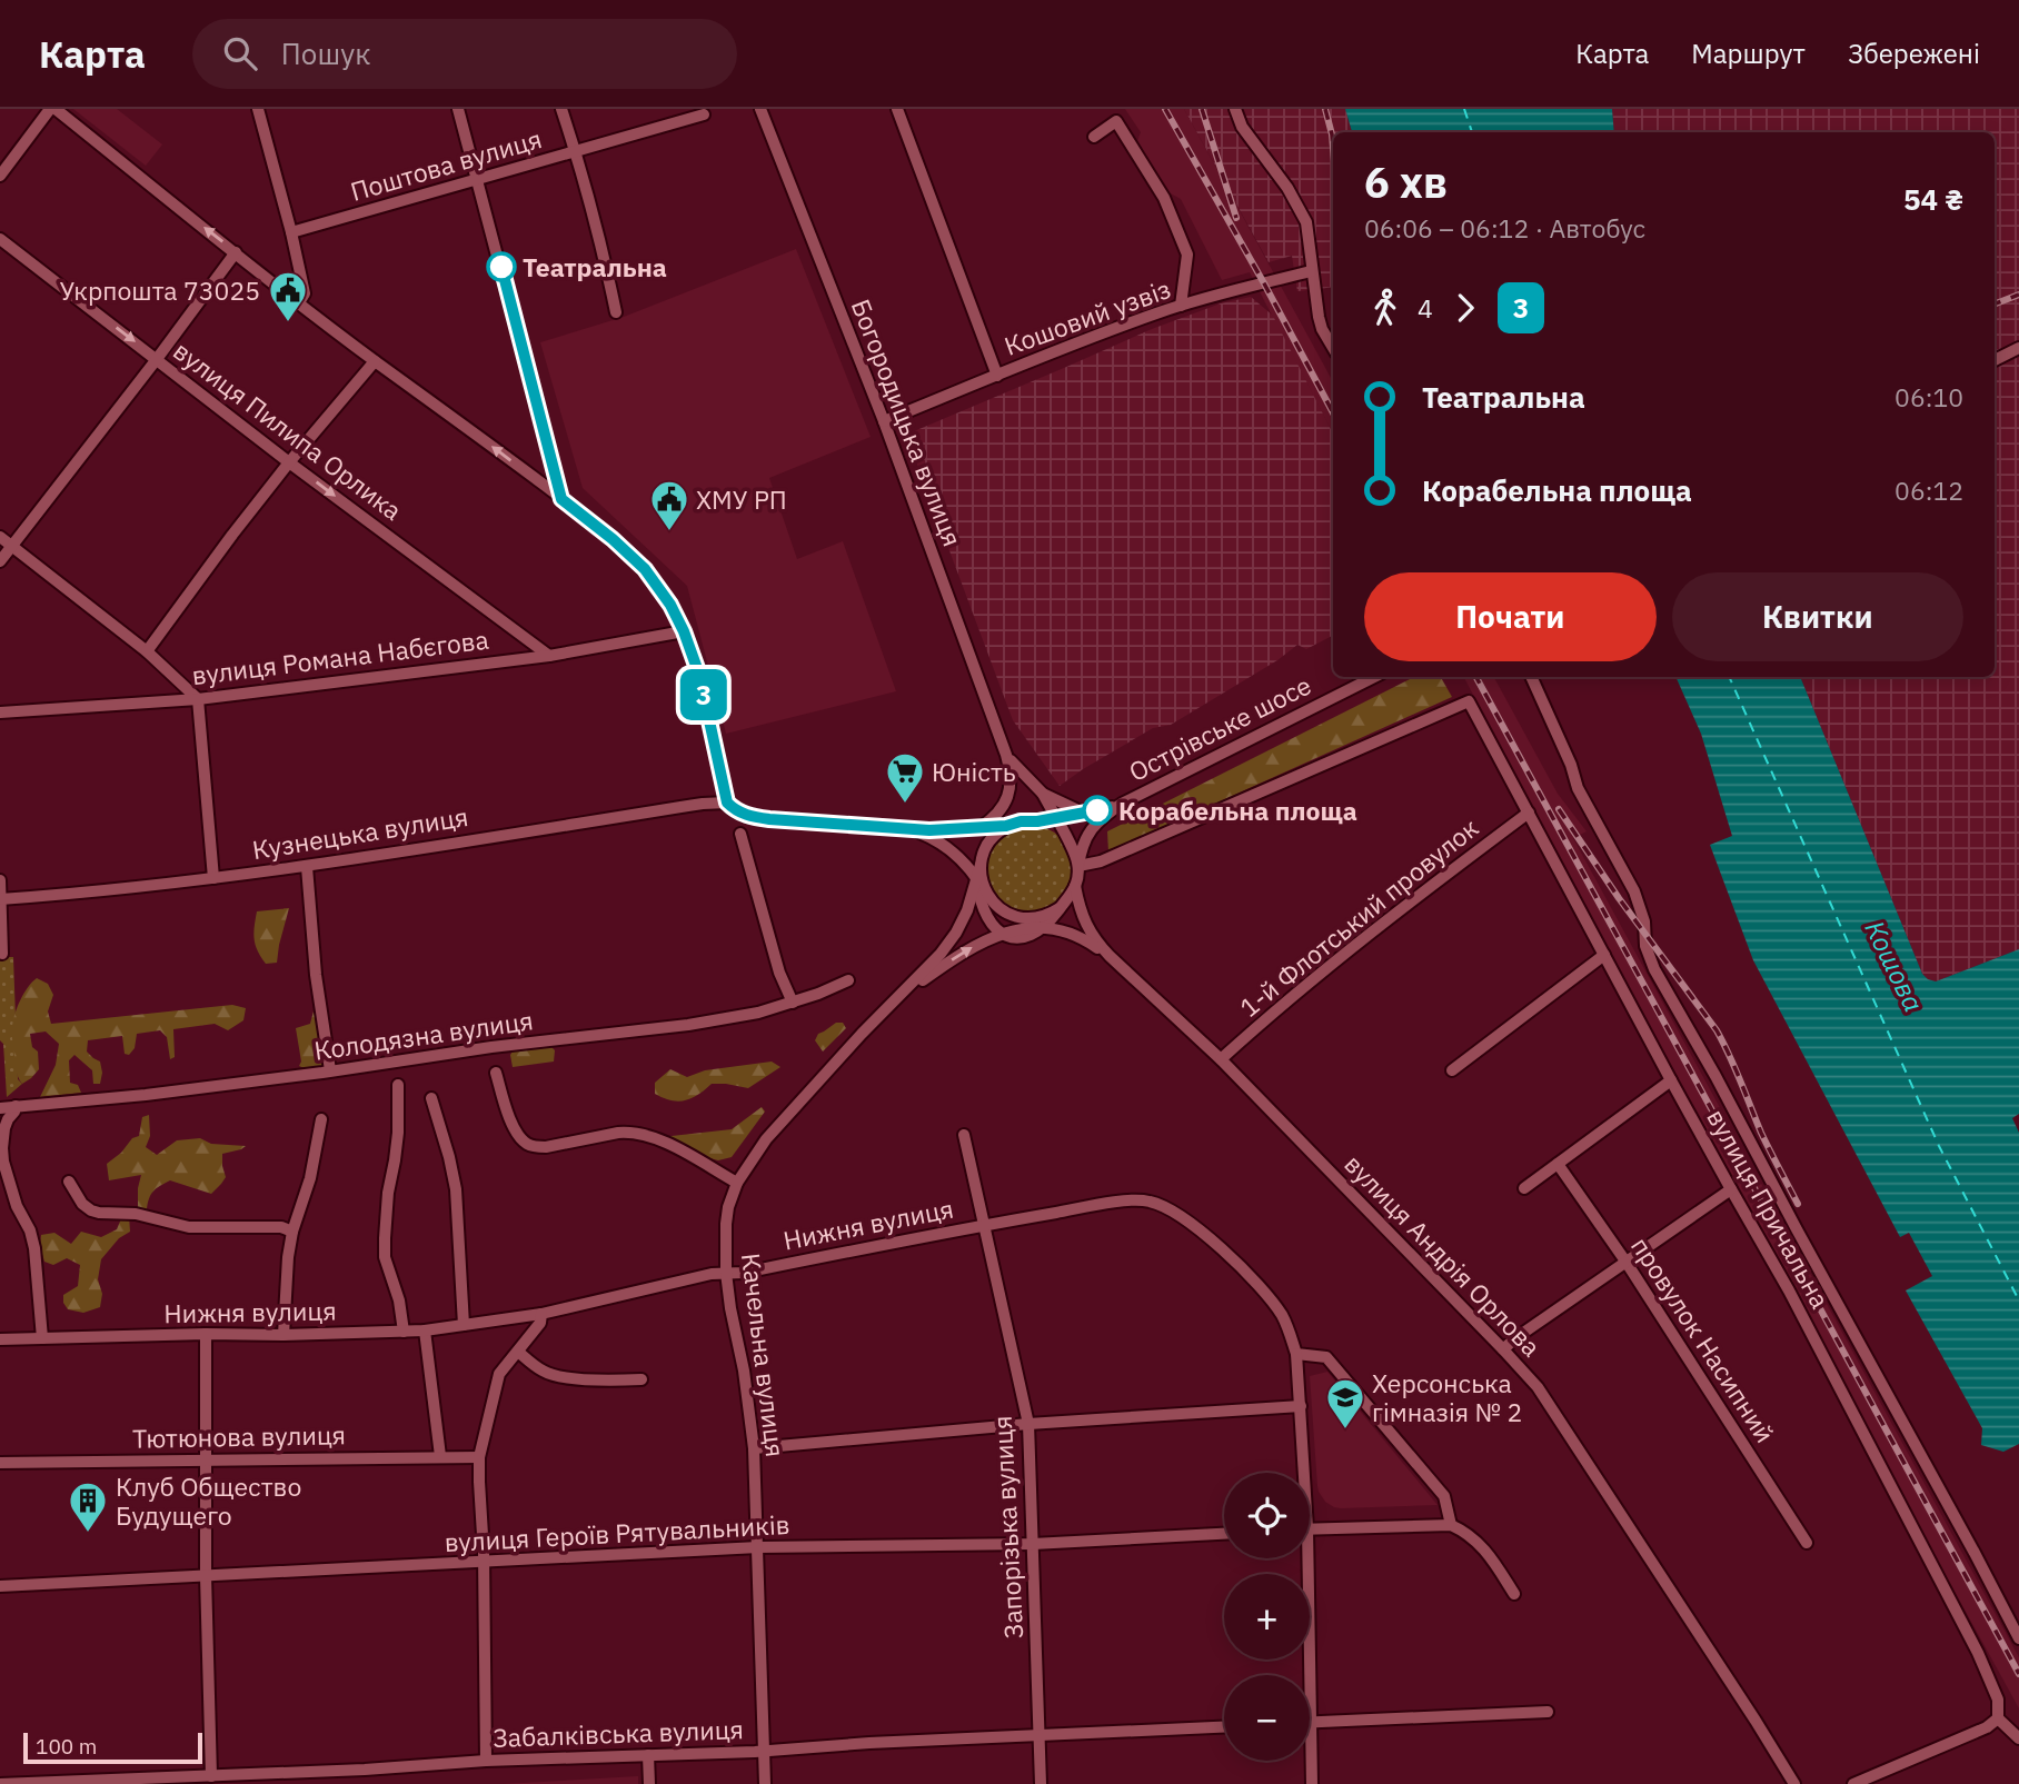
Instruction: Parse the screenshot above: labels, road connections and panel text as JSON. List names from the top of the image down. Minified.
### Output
{"streets":{"street":["Поштова вулиця","Кошовий узвіз","Богородицька вулиця","вулиця Пилипа Орлика","вулиця Романа Набєгова","Острівське шосе","Кузнецька вулиця","1-й Флотський провулок","Колодязна вулиця","вулиця Причальна","Нижня вулиця","вулиця Андрія Орлова","провулок Насипний","Качельна вулиця","Тютюнова вулиця","Запорізька вулиця","вулиця Героїв Рятувальників","Забалківська вулиця"]},"crossings":[["Кошовий узвіз","Богородицька вулиця"],["Богородицька вулиця","Острівське шосе"],["Богородицька вулиця","вулиця Причальна"],["Богородицька вулиця","вулиця Андрія Орлова"],["Богородицька вулиця","Качельна вулиця"],["вулиця Пилипа Орлика","вулиця Романа Набєгова"],["Острівське шосе","вулиця Причальна"],["Острівське шосе","вулиця Андрія Орлова"],["Острівське шосе","Качельна вулиця"],["1-й Флотський провулок","вулиця Причальна"],["1-й Флотський провулок","вулиця Андрія Орлова"],["вулиця Причальна","вулиця Андрія Орлова"],["вулиця Причальна","Качельна вулиця"],["Нижня вулиця","Качельна вулиця"],["Нижня вулиця","Запорізька вулиця"],["вулиця Андрія Орлова","Качельна вулиця"],["Качельна вулиця","вулиця Героїв Рятувальників"],["Качельна вулиця","Забалківська вулиця"],["Запорізька вулиця","вулиця Героїв Рятувальників"],["Запорізька вулиця","Забалківська вулиця"]],"one_way":["вулиця Пилипа Орлика"],"water":["Кошова"],"places":{"other":["Театральна","Корабельна площа"],"public building":["Укрпошта 73025","ХМУ РП"],"supermarket":["Юність"],"school or university":["Херсонська гімназія № 2"],"building":["Клуб Общество Будущего"]},"lines":["bus line 3"],"scale_bar":"100 m","page":{"header":"Карта","search":"Пошук","nav":["Карта","Маршрут","Збережені"],"on_map":"3","heading":["6 хв","06:06 – 06:12 · Автобус","54 ₴"],"legs":["4","3"],"list":[{"name":"Театральна","value":"06:10"},{"name":"Корабельна площа","value":"06:12"}],"buttons":["Почати","Квитки"],"map_buttons":["+","−"],"scale":"100 m"}}
